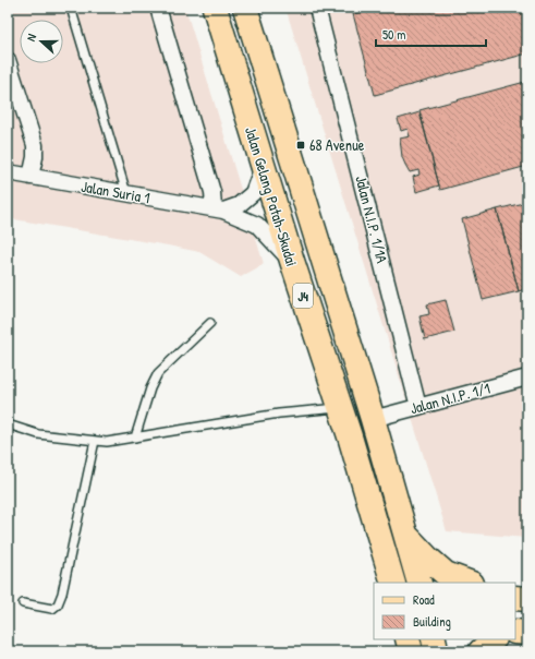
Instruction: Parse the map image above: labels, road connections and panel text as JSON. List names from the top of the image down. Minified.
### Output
{"streets":{"main road":["Jalan Gelang Patah-Skudai","J4"],"street":["Jalan Suria 1","Jalan N.I.P. 1/1A","Jalan N.I.P. 1/1"]},"crossings":[["Jalan Suria 1","Jalan Gelang Patah-Skudai"],["Jalan Gelang Patah-Skudai","Jalan N.I.P. 1/1"],["Jalan N.I.P. 1/1A","Jalan N.I.P. 1/1"]],"places":{"transit":["68 Avenue"]},"legend":["Road","Building"],"scale_bar":"50 m","north":"left"}
